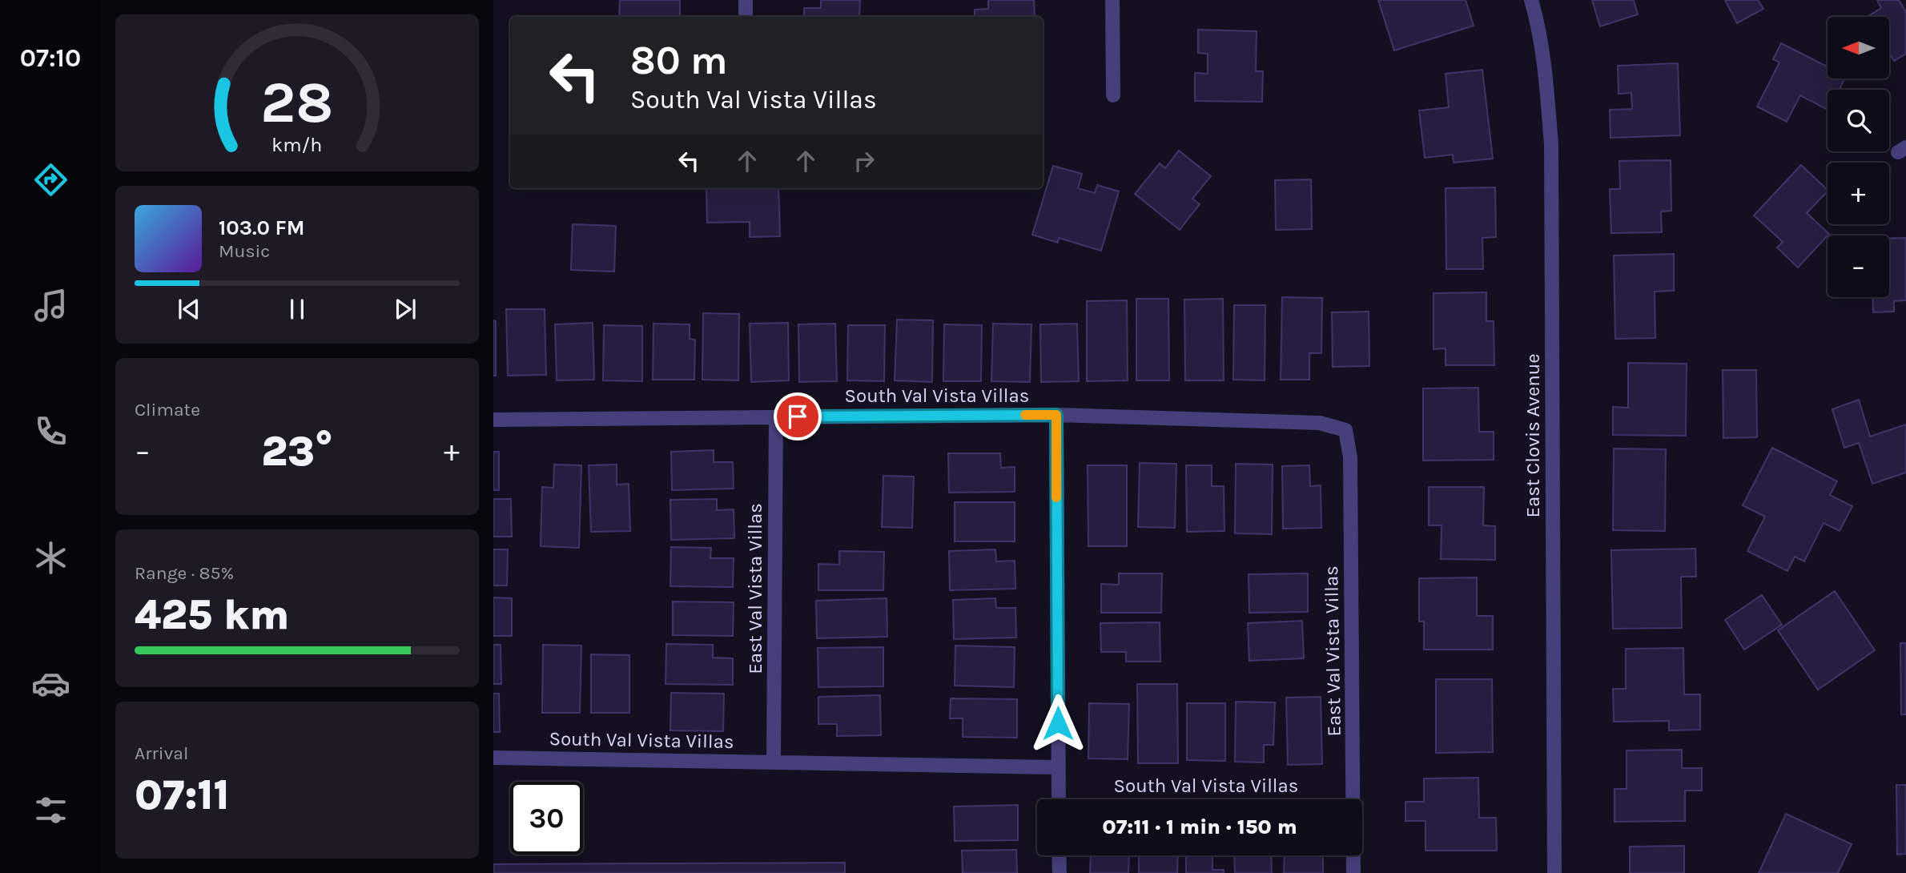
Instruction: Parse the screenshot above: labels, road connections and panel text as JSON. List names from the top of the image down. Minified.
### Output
{"streets":{"street":["South Val Vista Villas","East Clovis Avenue","East Val Vista Villas"]},"crossings":[["South Val Vista Villas","East Val Vista Villas"]],"north":"left","page":{"tabs":"07:10","map_buttons":["+","−"],"turn":["80 m","South Val Vista Villas"],"song":["103.0 FM","Music"],"tile":["Climate",["Range · 85%","425 km"],["Arrival","07:11"]],"heat":["−","23°","+"],"limit":"30","trip":"07:11 · 1 min · 150 m","gauge":["28","km/h"]}}
